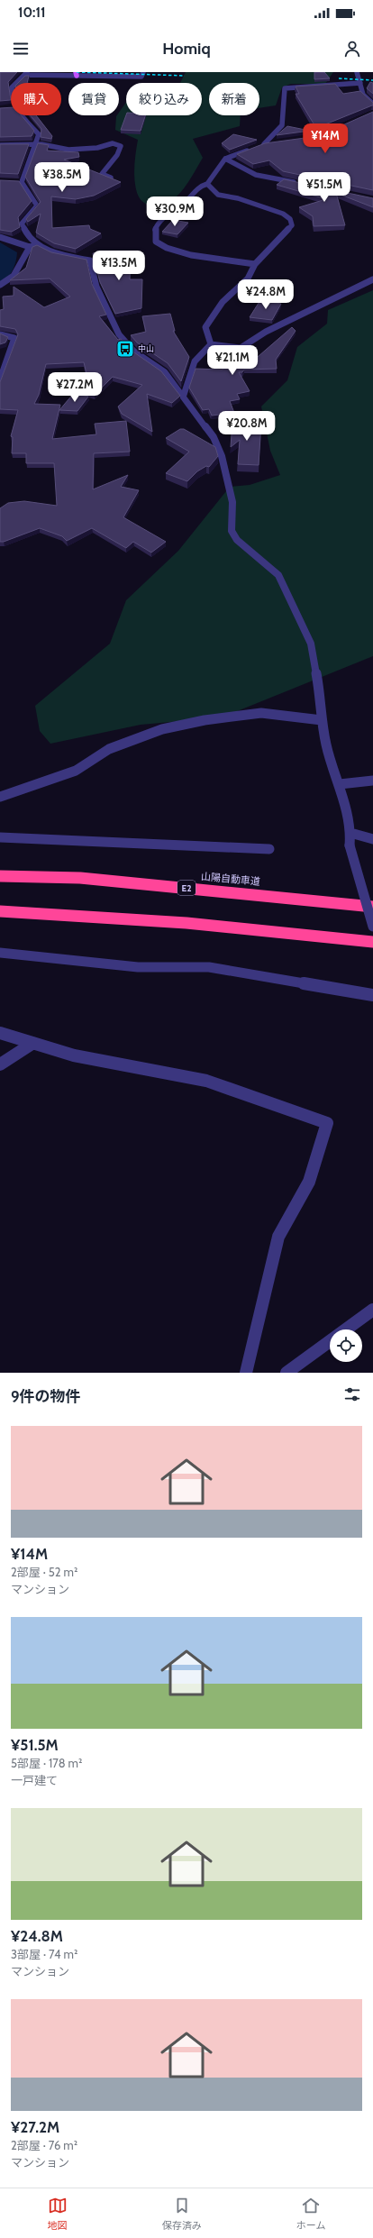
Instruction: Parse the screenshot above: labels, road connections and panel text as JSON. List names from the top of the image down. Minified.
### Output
{"streets":{"highway":["山陽自動車道","E2"]},"places":{"bus stop":["中山"]},"page":{"status":"10:11","header":"Homiq","chip":["購入","賃貸","絞り込み","新着"],"price":["¥14M","¥38.5M","¥51.5M","¥30.9M","¥13.5M","¥24.8M","¥21.1M","¥27.2M","¥20.8M"],"heading":"9件の物件","list":[{"name":"¥14M","note":"2部屋 · 52 m² · マンション"},{"name":"¥51.5M","note":"5部屋 · 178 m² · 一戸建て"},{"name":"¥24.8M","note":"3部屋 · 74 m² · マンション"},{"name":"¥27.2M","note":"2部屋 · 76 m² · マンション"}],"tabs":["地図","保存済み","ホーム"]}}
